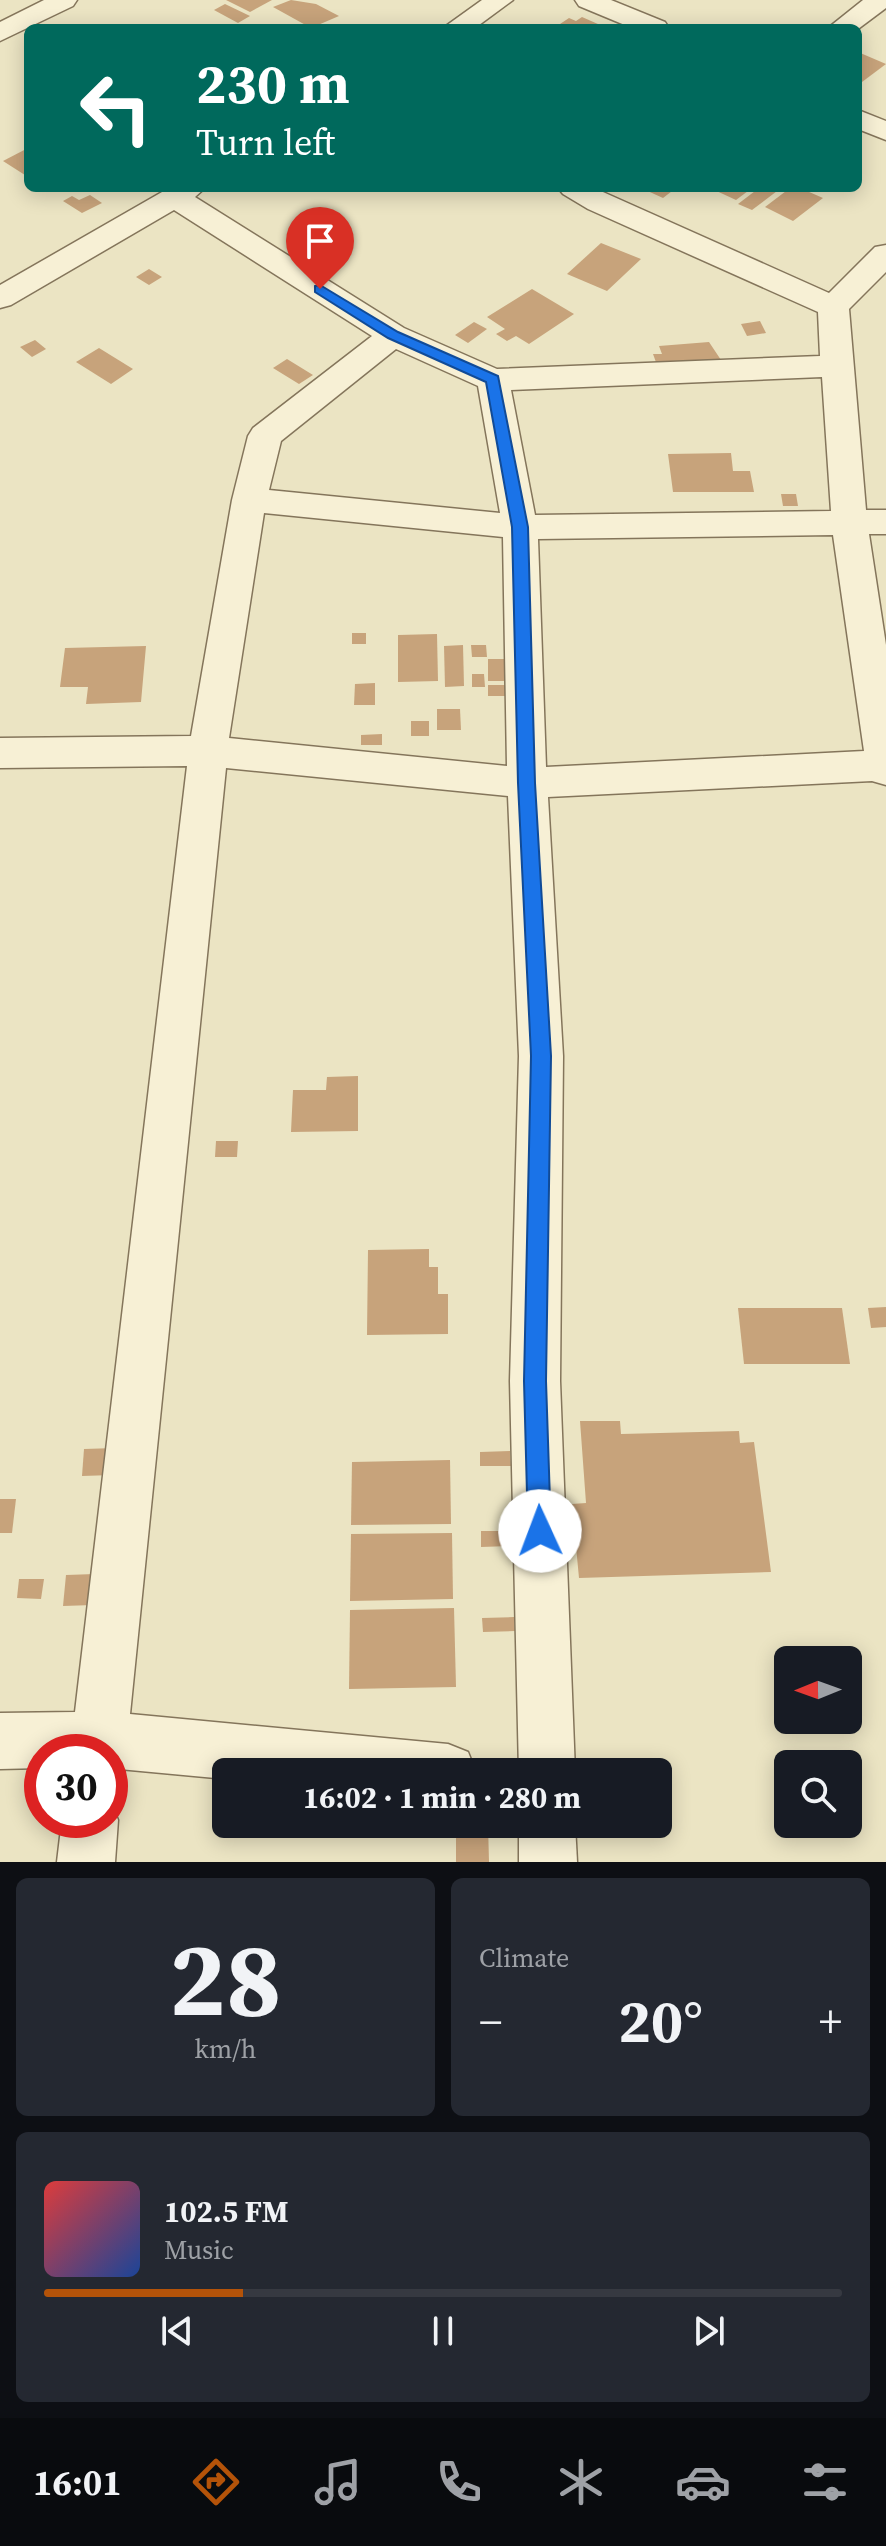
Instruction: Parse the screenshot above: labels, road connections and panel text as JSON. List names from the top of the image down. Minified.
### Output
{"north":"left","page":{"turn":["230 m","Turn left"],"limit":"30","trip":"16:02 · 1 min · 280 m","tile":[["28","km/h"],"Climate"],"heat":["−","20°","+"],"song":["102.5 FM","Music"],"tabs":"16:01"}}
